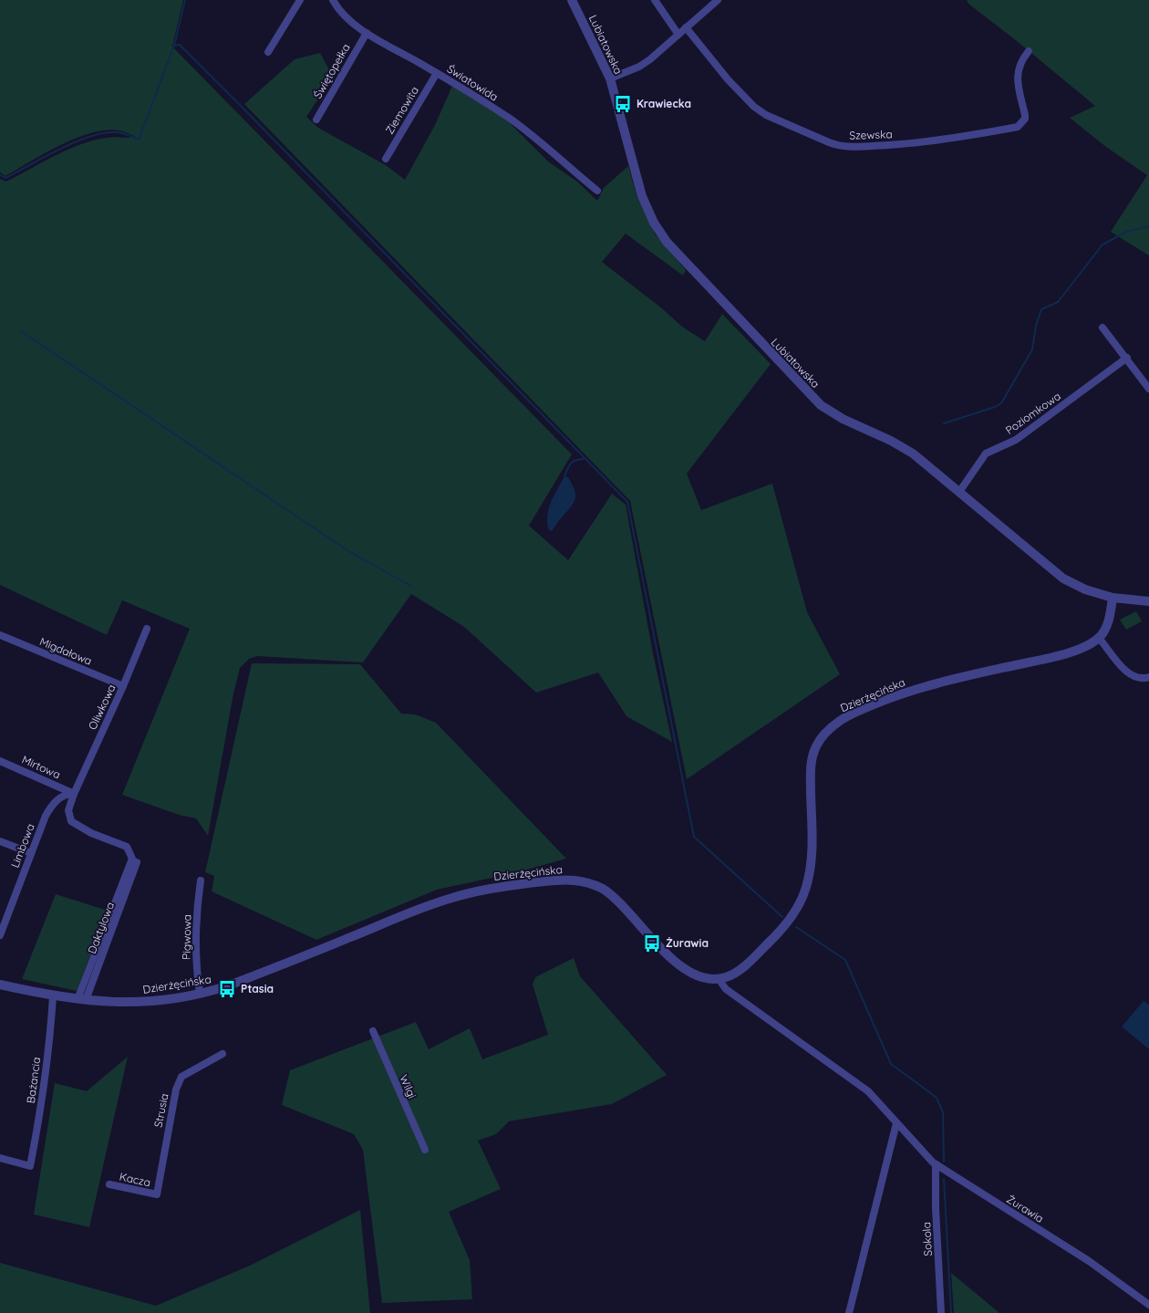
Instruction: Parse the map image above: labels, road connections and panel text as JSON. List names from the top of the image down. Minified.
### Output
{"streets":{"street":["Lubiatowska","Świętopełka","Światowida","Ziemowita","Szewska","Poziomkowa","Migdałowa","Dzierżęcińska","Oliwkowa","Mirtowa","Limbowa","Daktylowa","Pigwowa","Bażancia","Wilgi","Strusia","Kacza","Żurawia","Sokola"]},"crossings":[["Lubiatowska","Poziomkowa"],["Świętopełka","Światowida"],["Światowida","Ziemowita"],["Migdałowa","Oliwkowa"],["Dzierżęcińska","Oliwkowa"],["Dzierżęcińska","Daktylowa"],["Dzierżęcińska","Pigwowa"],["Dzierżęcińska","Bażancia"],["Dzierżęcińska","Żurawia"],["Oliwkowa","Mirtowa"],["Oliwkowa","Limbowa"],["Oliwkowa","Daktylowa"],["Mirtowa","Limbowa"],["Strusia","Kacza"],["Żurawia","Sokola"]],"places":{"bus stop":["Krawiecka","Żurawia","Ptasia"]}}
